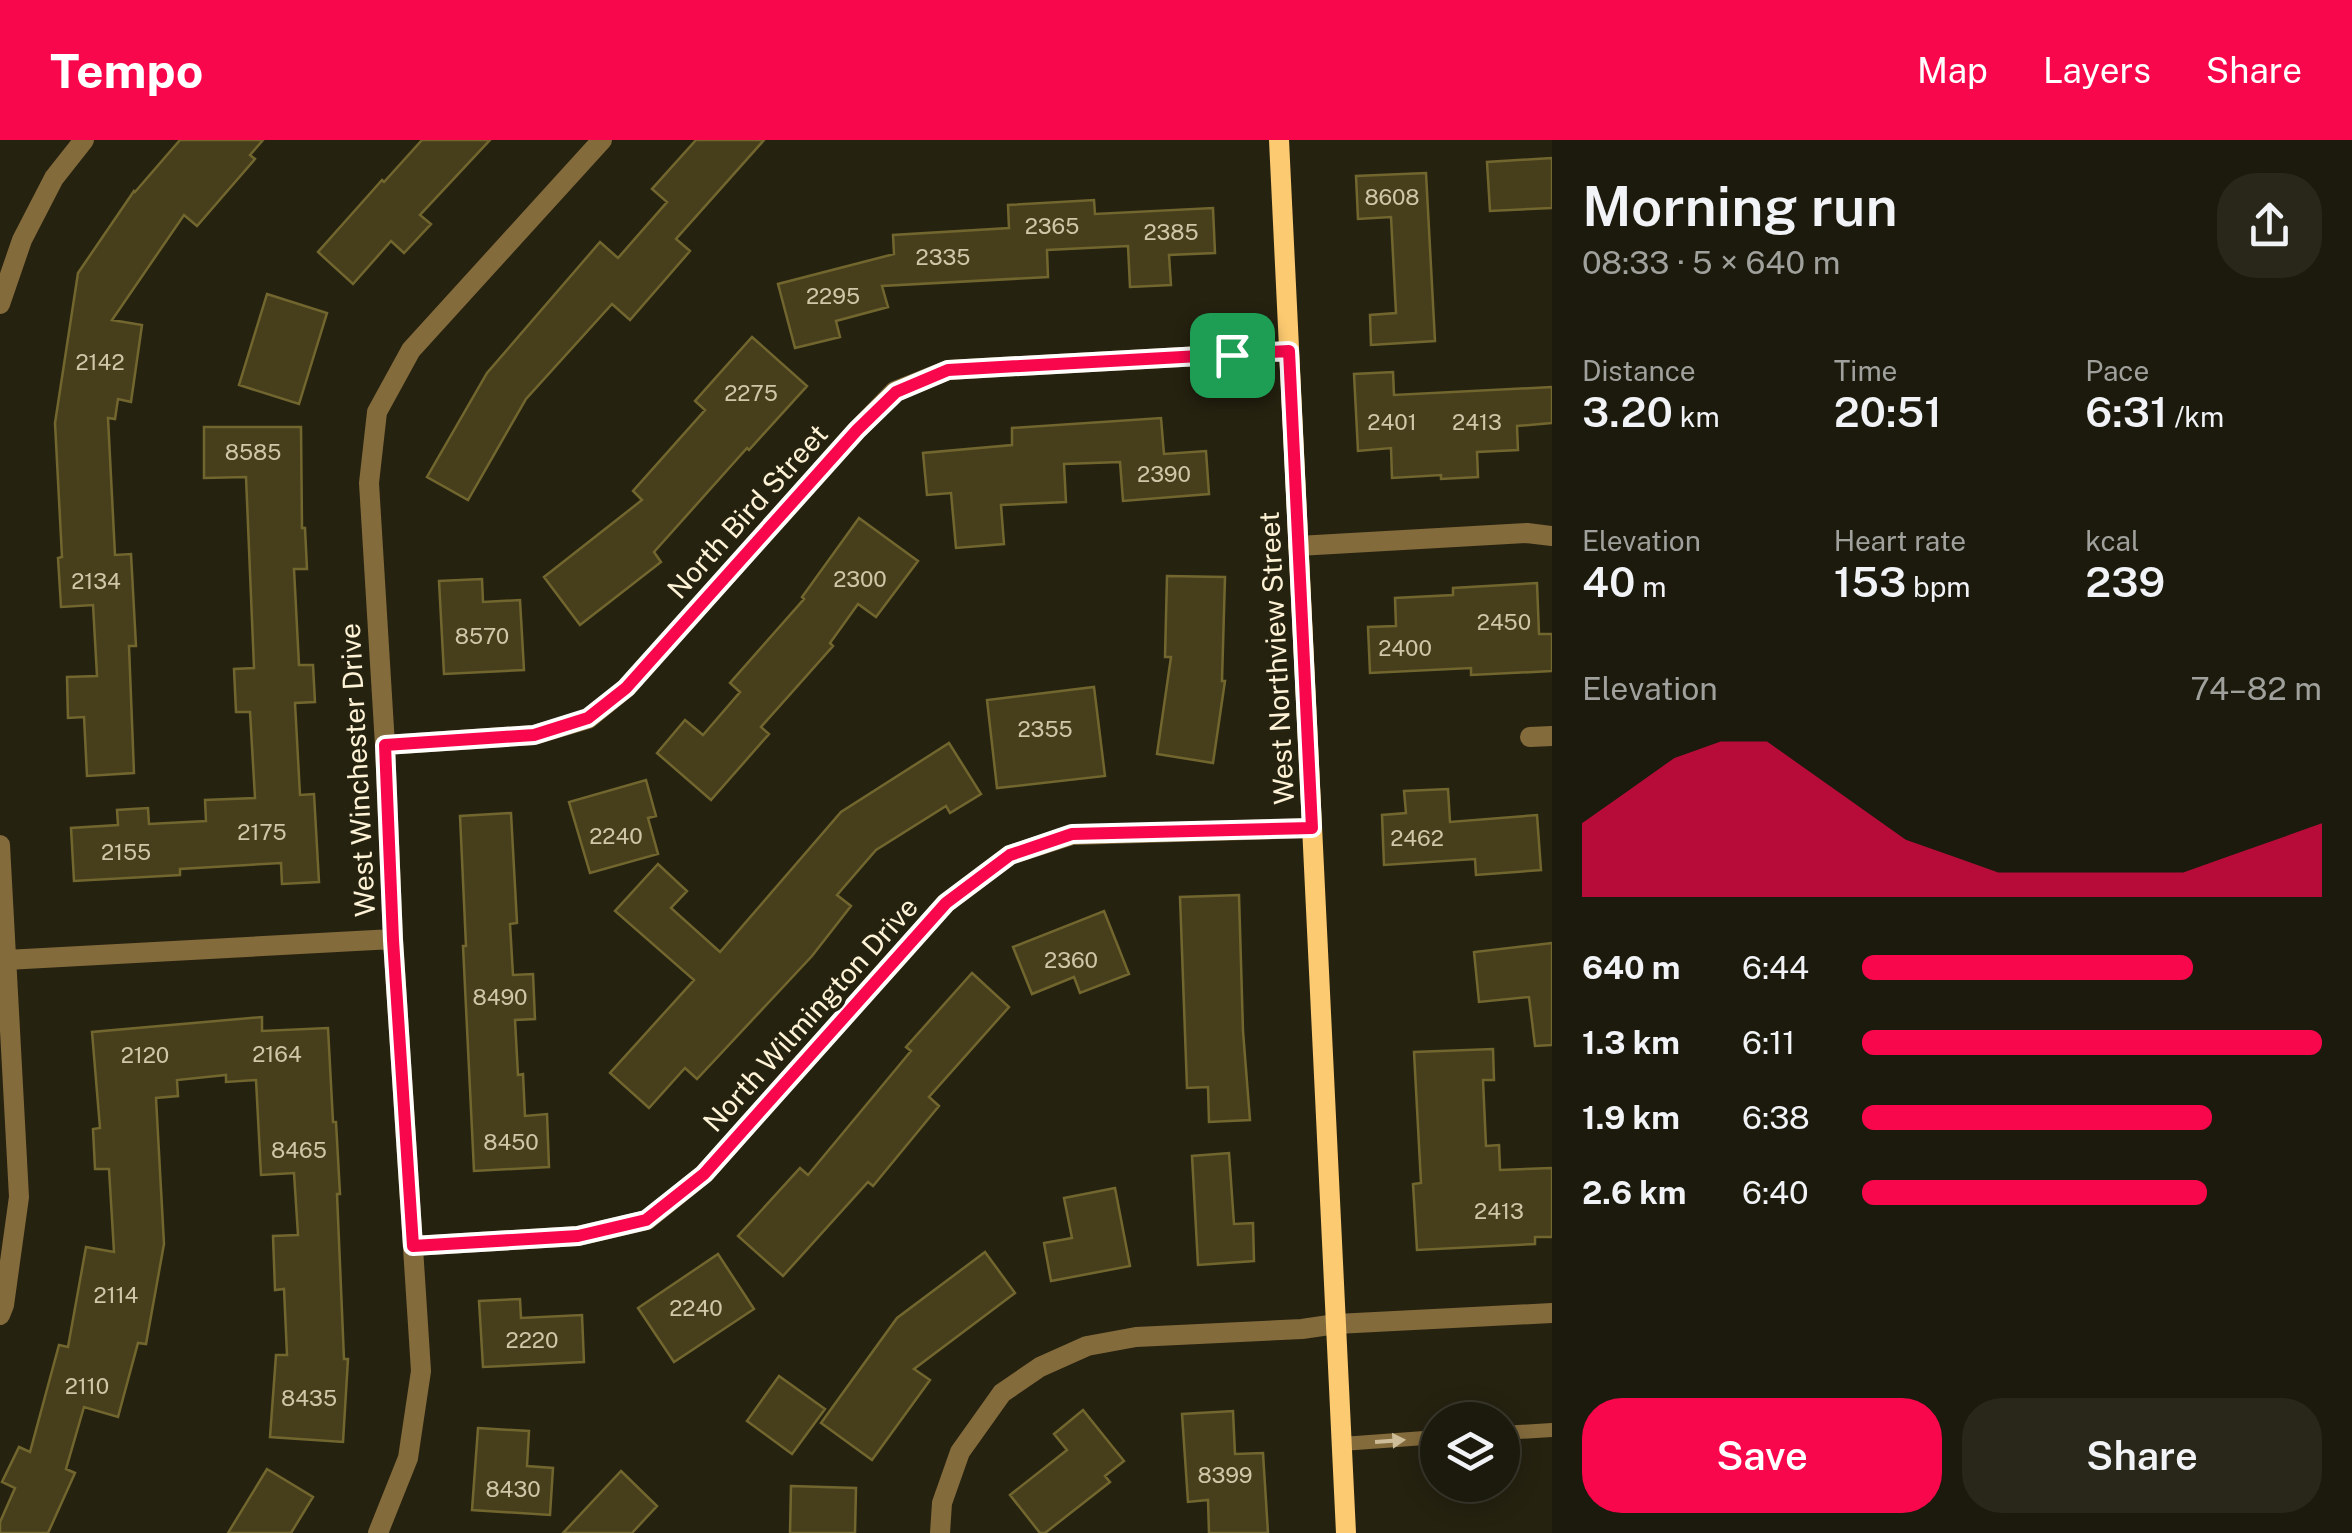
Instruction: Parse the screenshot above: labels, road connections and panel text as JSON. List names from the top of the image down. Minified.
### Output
{"streets":{"street":["North Bird Street","West Northview Street","West Winchester Drive","North Wilmington Drive"]},"crossings":[["North Bird Street","West Northview Street"],["North Bird Street","West Winchester Drive"],["West Northview Street","North Wilmington Drive"],["West Winchester Drive","North Wilmington Drive"]],"house_numbers":["8608","2365","2385","2335","2295","2142","2275","2401","2413","8585","2390","2300","2134","2450","8570","2400","2355","2175","2240","2462","2155","2360","8490","2164","2120","8450","8465","2413","2114","2240","2220","2110","8435","8399","8430"],"page":{"header":"Tempo","nav":["Map","Layers","Share"],"heading":["Morning run","08:33 · 5 × 640 m"],"stats":[["Distance","3.20 km"],["Time","20:51"],["Pace","6:31 /km"],["Elevation","40 m"],["Heart rate","153 bpm"],["kcal","239"]],"chart":["Elevation","74–82 m"],"list":[{"name":"640 m","note":"6:44"},{"name":"1.3 km","note":"6:11"},{"name":"1.9 km","note":"6:38"},{"name":"2.6 km","note":"6:40"}],"buttons":["Save","Share"]}}
